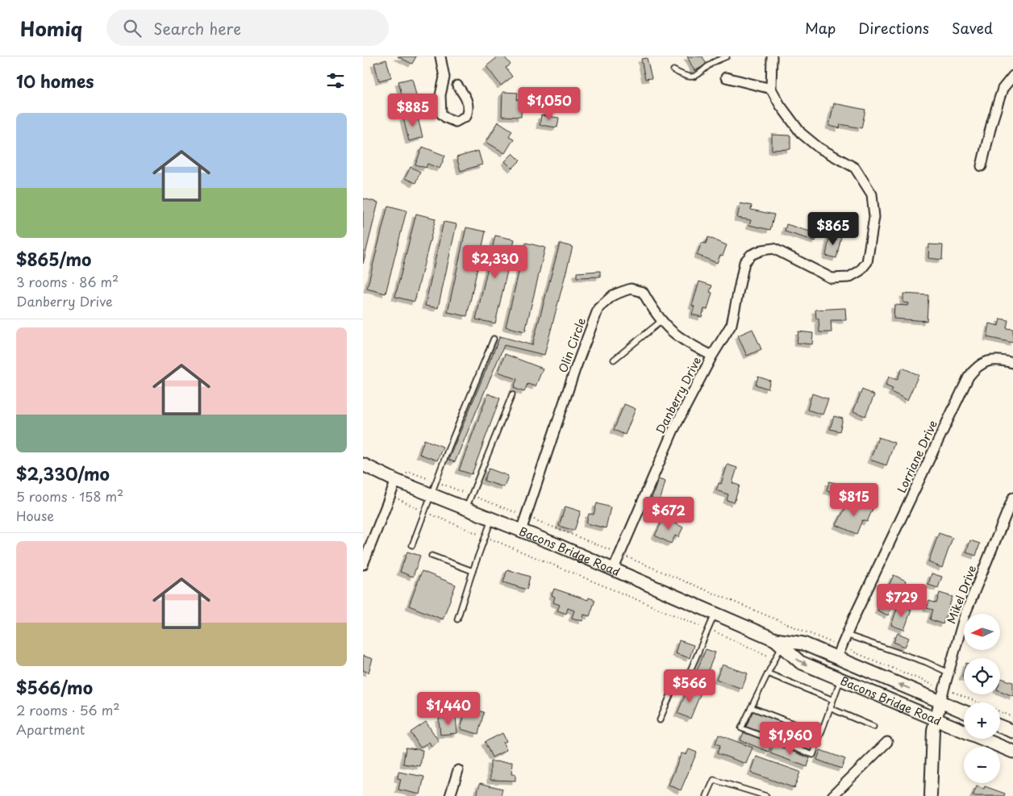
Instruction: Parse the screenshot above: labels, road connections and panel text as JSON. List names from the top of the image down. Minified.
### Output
{"streets":{"main road":["Bacons Bridge Road"],"street":["Olin Circle","Danberry Drive","Lorriane Drive","Mikel Drive"]},"crossings":[["Olin Circle","Danberry Drive"],["Olin Circle","Bacons Bridge Road"],["Danberry Drive","Bacons Bridge Road"],["Lorriane Drive","Bacons Bridge Road"],["Bacons Bridge Road","Mikel Drive"]],"north":"left","page":{"header":"Homiq","search":"Search here","nav":["Map","Directions","Saved"],"heading":"10 homes","price":["$1,050","$885","$865","$2,330","$815","$672","$729","$566","$1,440","$1,960"],"list":[{"name":"$865/mo","note":"3 rooms · 86 m² · Danberry Drive"},{"name":"$2,330/mo","note":"5 rooms · 158 m² · House"},{"name":"$566/mo","note":"2 rooms · 56 m² · Apartment"}],"map_buttons":["+","−"]}}
